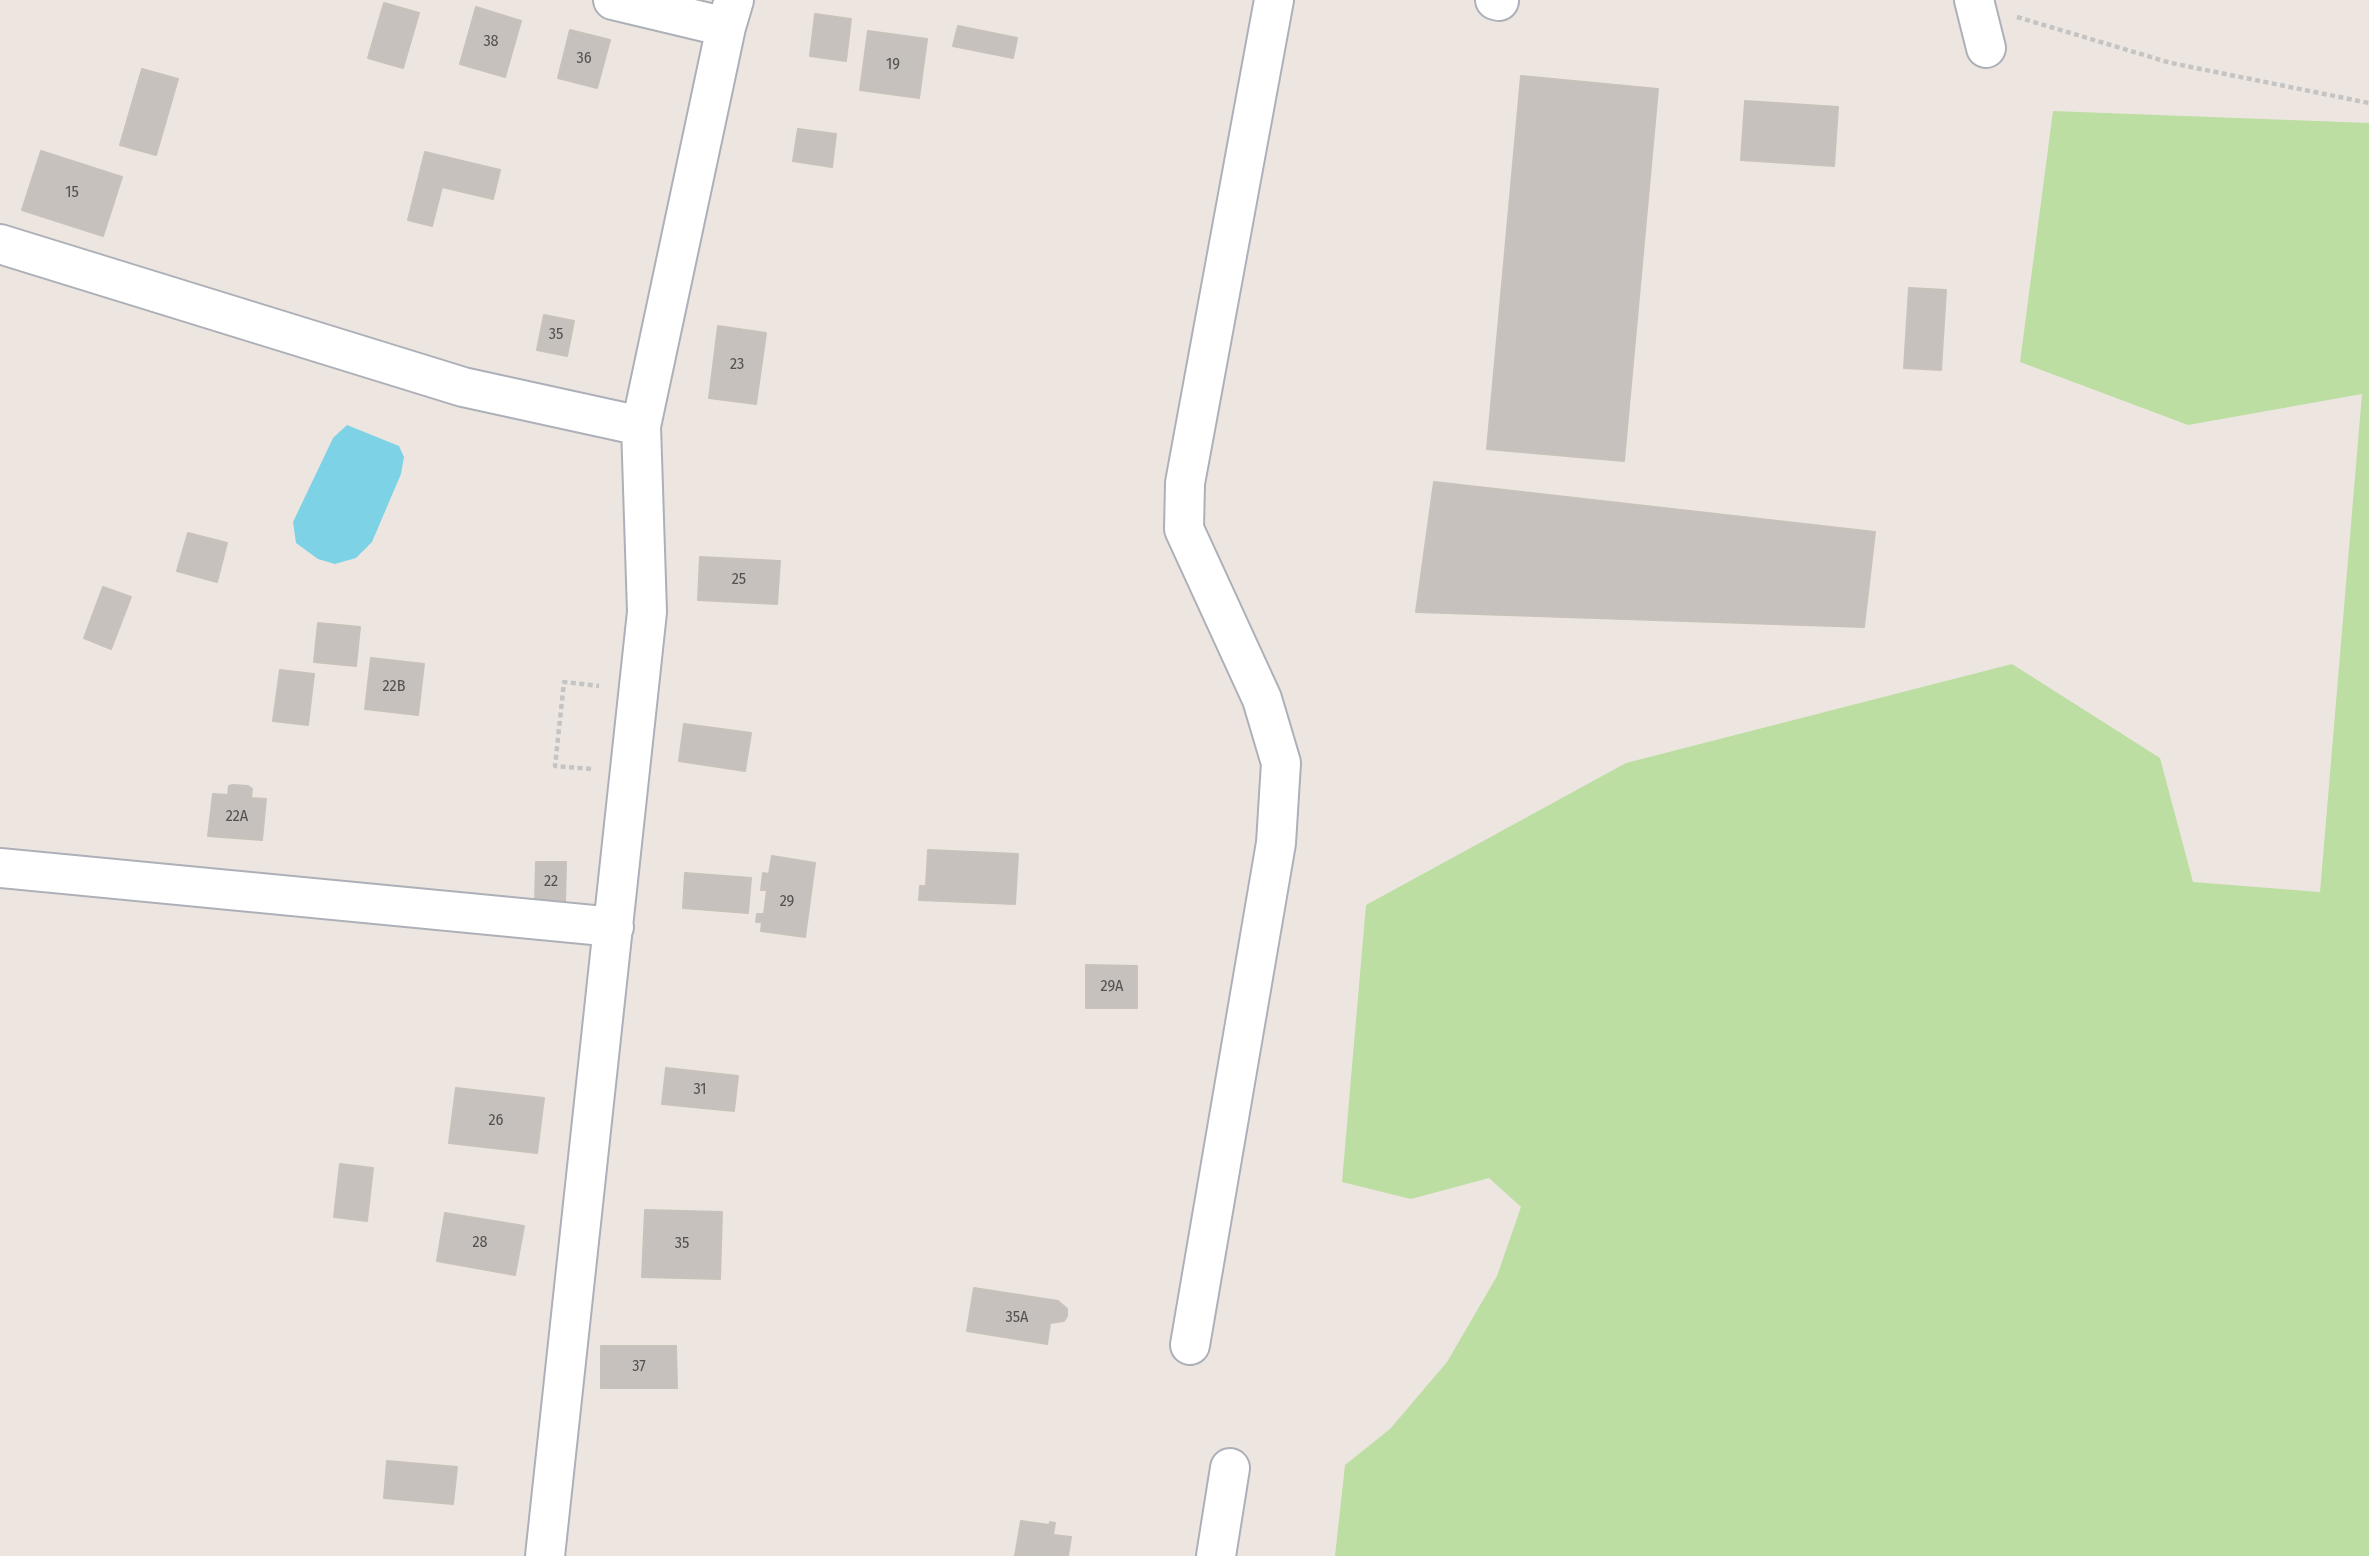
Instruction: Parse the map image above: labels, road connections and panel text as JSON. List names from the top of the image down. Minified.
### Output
{"house_numbers":["38","36","19","15","35","23","25","22В","22А","22","29","29А","31","26","28","35","35А","37"]}
